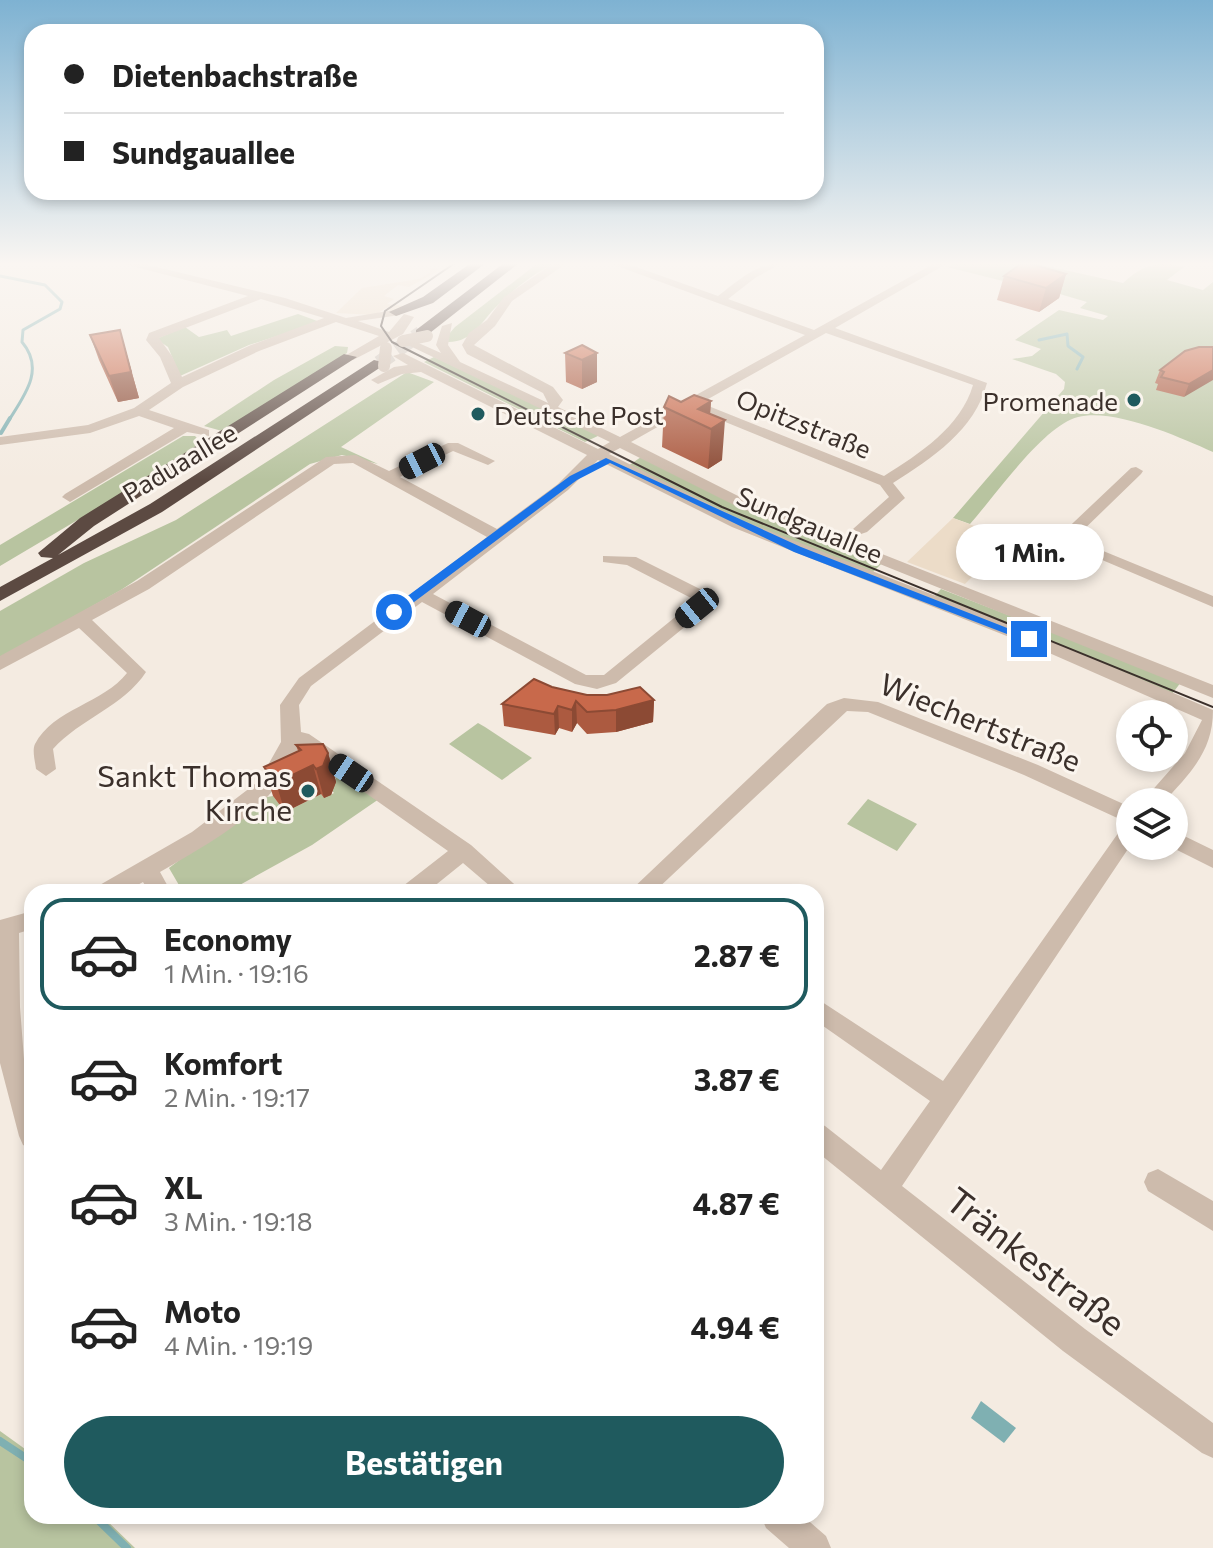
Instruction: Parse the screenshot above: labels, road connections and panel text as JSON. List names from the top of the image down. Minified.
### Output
{"streets":{"highway":["Paduaallee"],"street":["Opitzstraße","Sundgauallee","Wiechertstraße","Tränkestraße"]},"crossings":[["Paduaallee","Sundgauallee"]],"places":["Promenade","Deutsche Post","Sankt Thomas Kirche"],"page":{"banner":["Dietenbachstraße","Sundgauallee"],"bubble":"1 Min.","list":[{"name":"Economy","note":"1 Min. · 19:16","value":"2.87 €"},{"name":"Komfort","note":"2 Min. · 19:17","value":"3.87 €"},{"name":"XL","note":"3 Min. · 19:18","value":"4.87 €"},{"name":"Moto","note":"4 Min. · 19:19","value":"4.94 €"}],"buttons":"Bestätigen"}}
